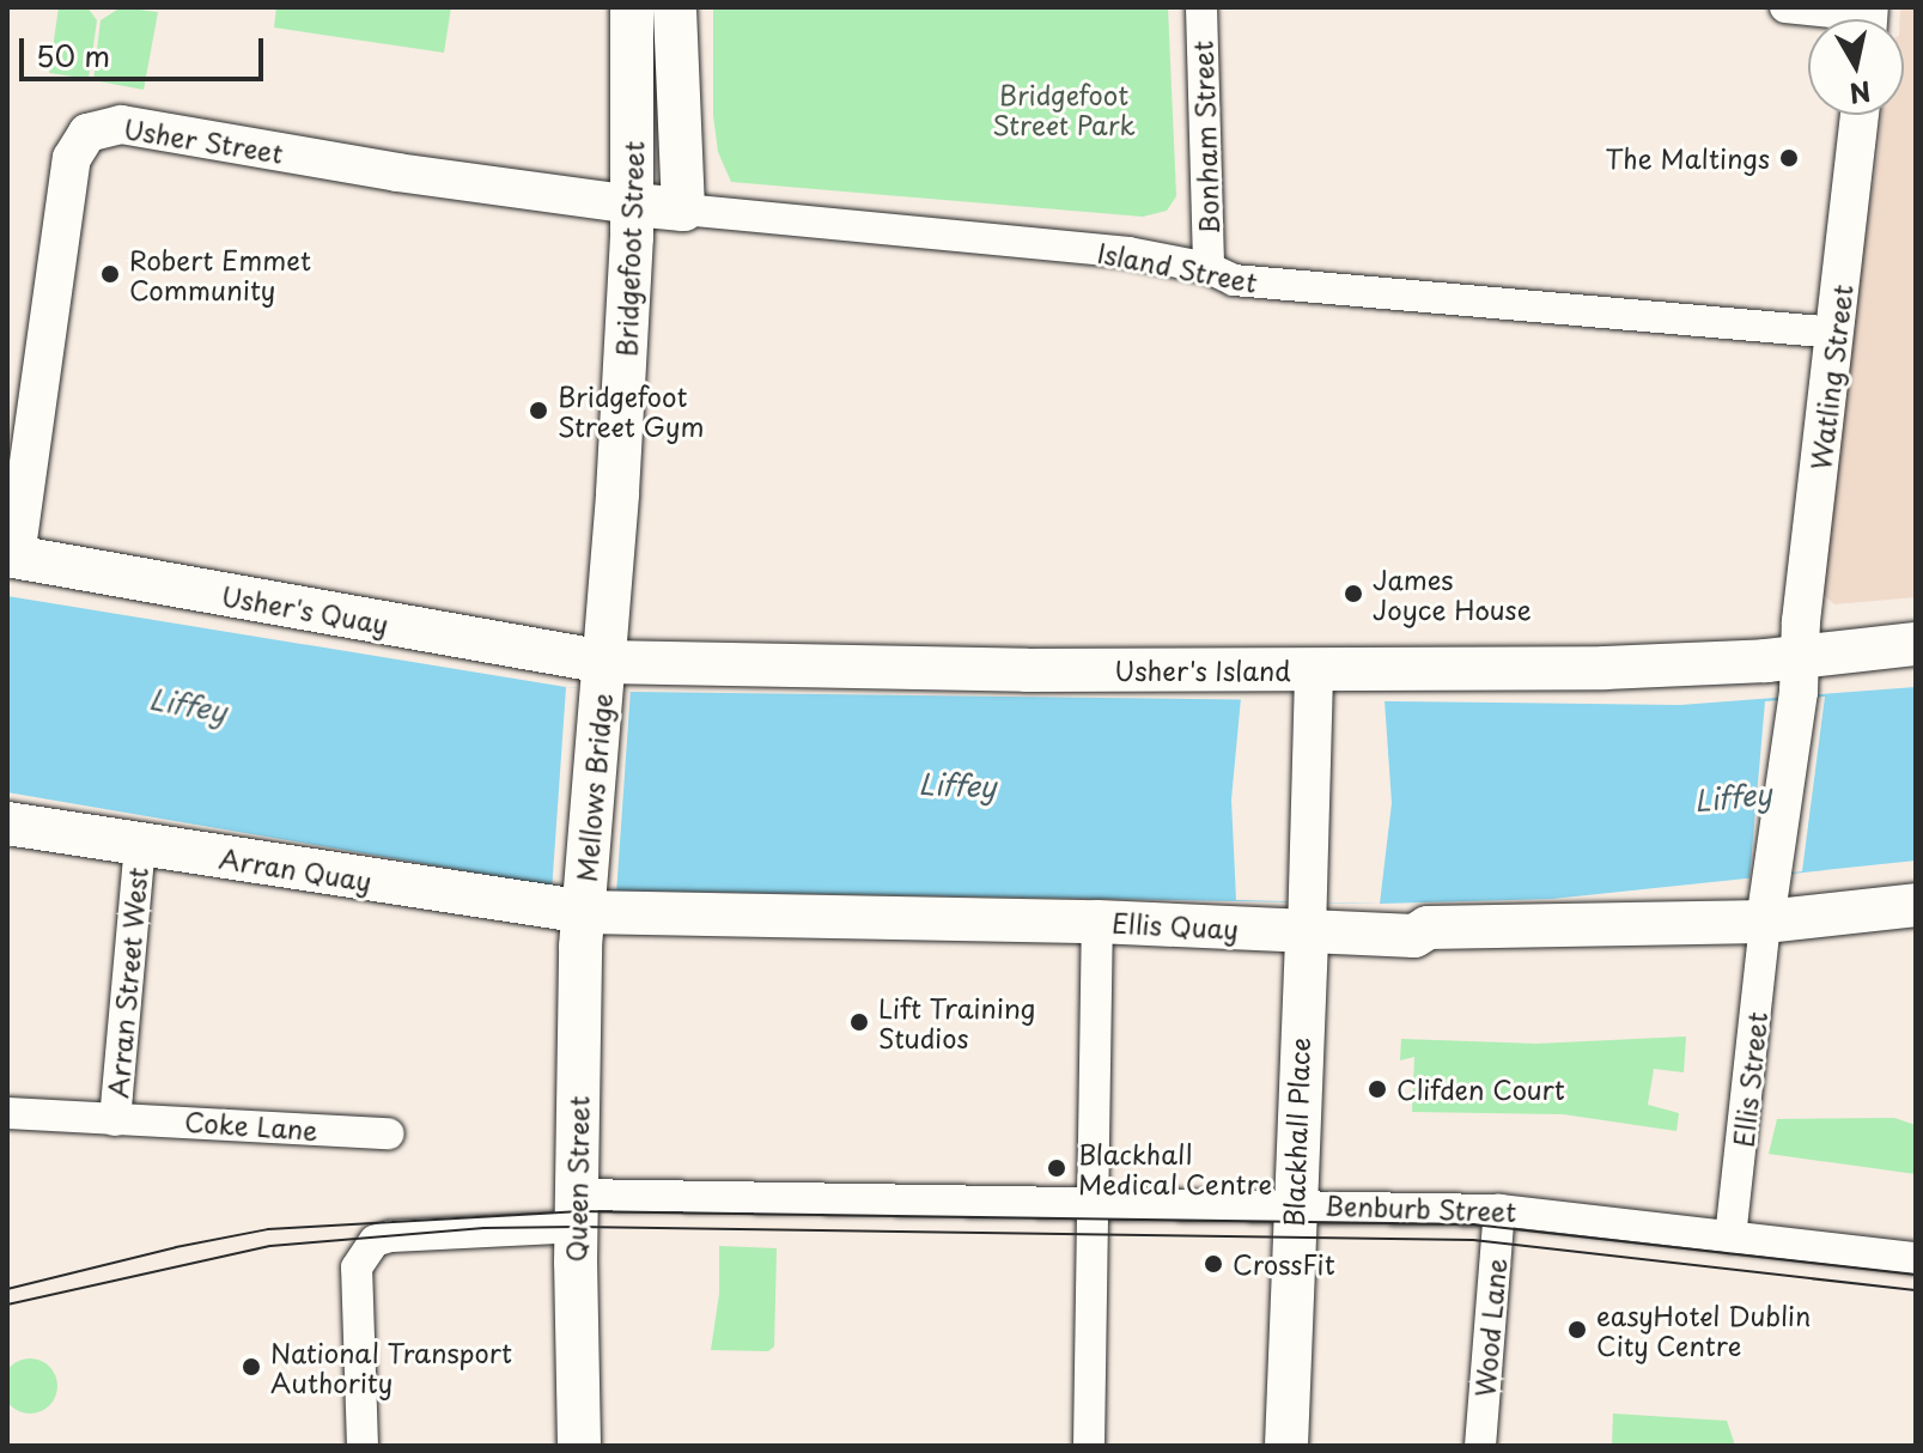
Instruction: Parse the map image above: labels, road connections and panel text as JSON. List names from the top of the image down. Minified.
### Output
{"streets":{"main road":["Bridgefoot Street","Island Street","Usher's Quay","Usher's Island","Mellows Bridge","Arran Quay","Ellis Quay","Blackhall Place","Queen Street"],"street":["Bonham Street","Usher Street","Watling Street","Arran Street West","Ellis Street","Coke Lane","Benburb Street","Wood Lane"]},"crossings":[["Bonham Street","Island Street"],["Usher Street","Bridgefoot Street"],["Usher Street","Island Street"],["Usher Street","Usher's Quay"],["Bridgefoot Street","Island Street"],["Bridgefoot Street","Usher's Quay"],["Bridgefoot Street","Usher's Island"],["Bridgefoot Street","Mellows Bridge"],["Island Street","Watling Street"],["Watling Street","Usher's Island"],["Watling Street","Ellis Quay"],["Watling Street","Ellis Street"],["Usher's Quay","Usher's Island"],["Usher's Quay","Mellows Bridge"],["Usher's Island","Mellows Bridge"],["Mellows Bridge","Arran Quay"],["Mellows Bridge","Ellis Quay"],["Mellows Bridge","Queen Street"],["Arran Quay","Ellis Quay"],["Arran Quay","Arran Street West"],["Arran Quay","Queen Street"],["Ellis Quay","Ellis Street"],["Ellis Quay","Blackhall Place"],["Ellis Quay","Queen Street"],["Arran Street West","Coke Lane"],["Ellis Street","Benburb Street"],["Blackhall Place","Benburb Street"],["Queen Street","Benburb Street"],["Benburb Street","Wood Lane"]],"water":["Liffey"],"parks":["Bridgefoot Street Park"],"places":["The Maltings","Robert Emmet Community","Bridgefoot Street Gym","James Joyce House","Lift Training Studios","Clifden Court","Blackhall Medical Centre","CrossFit","easyHotel Dublin City Centre","National Transport Authority"],"scale_bar":"50 m","north":"bottom"}
